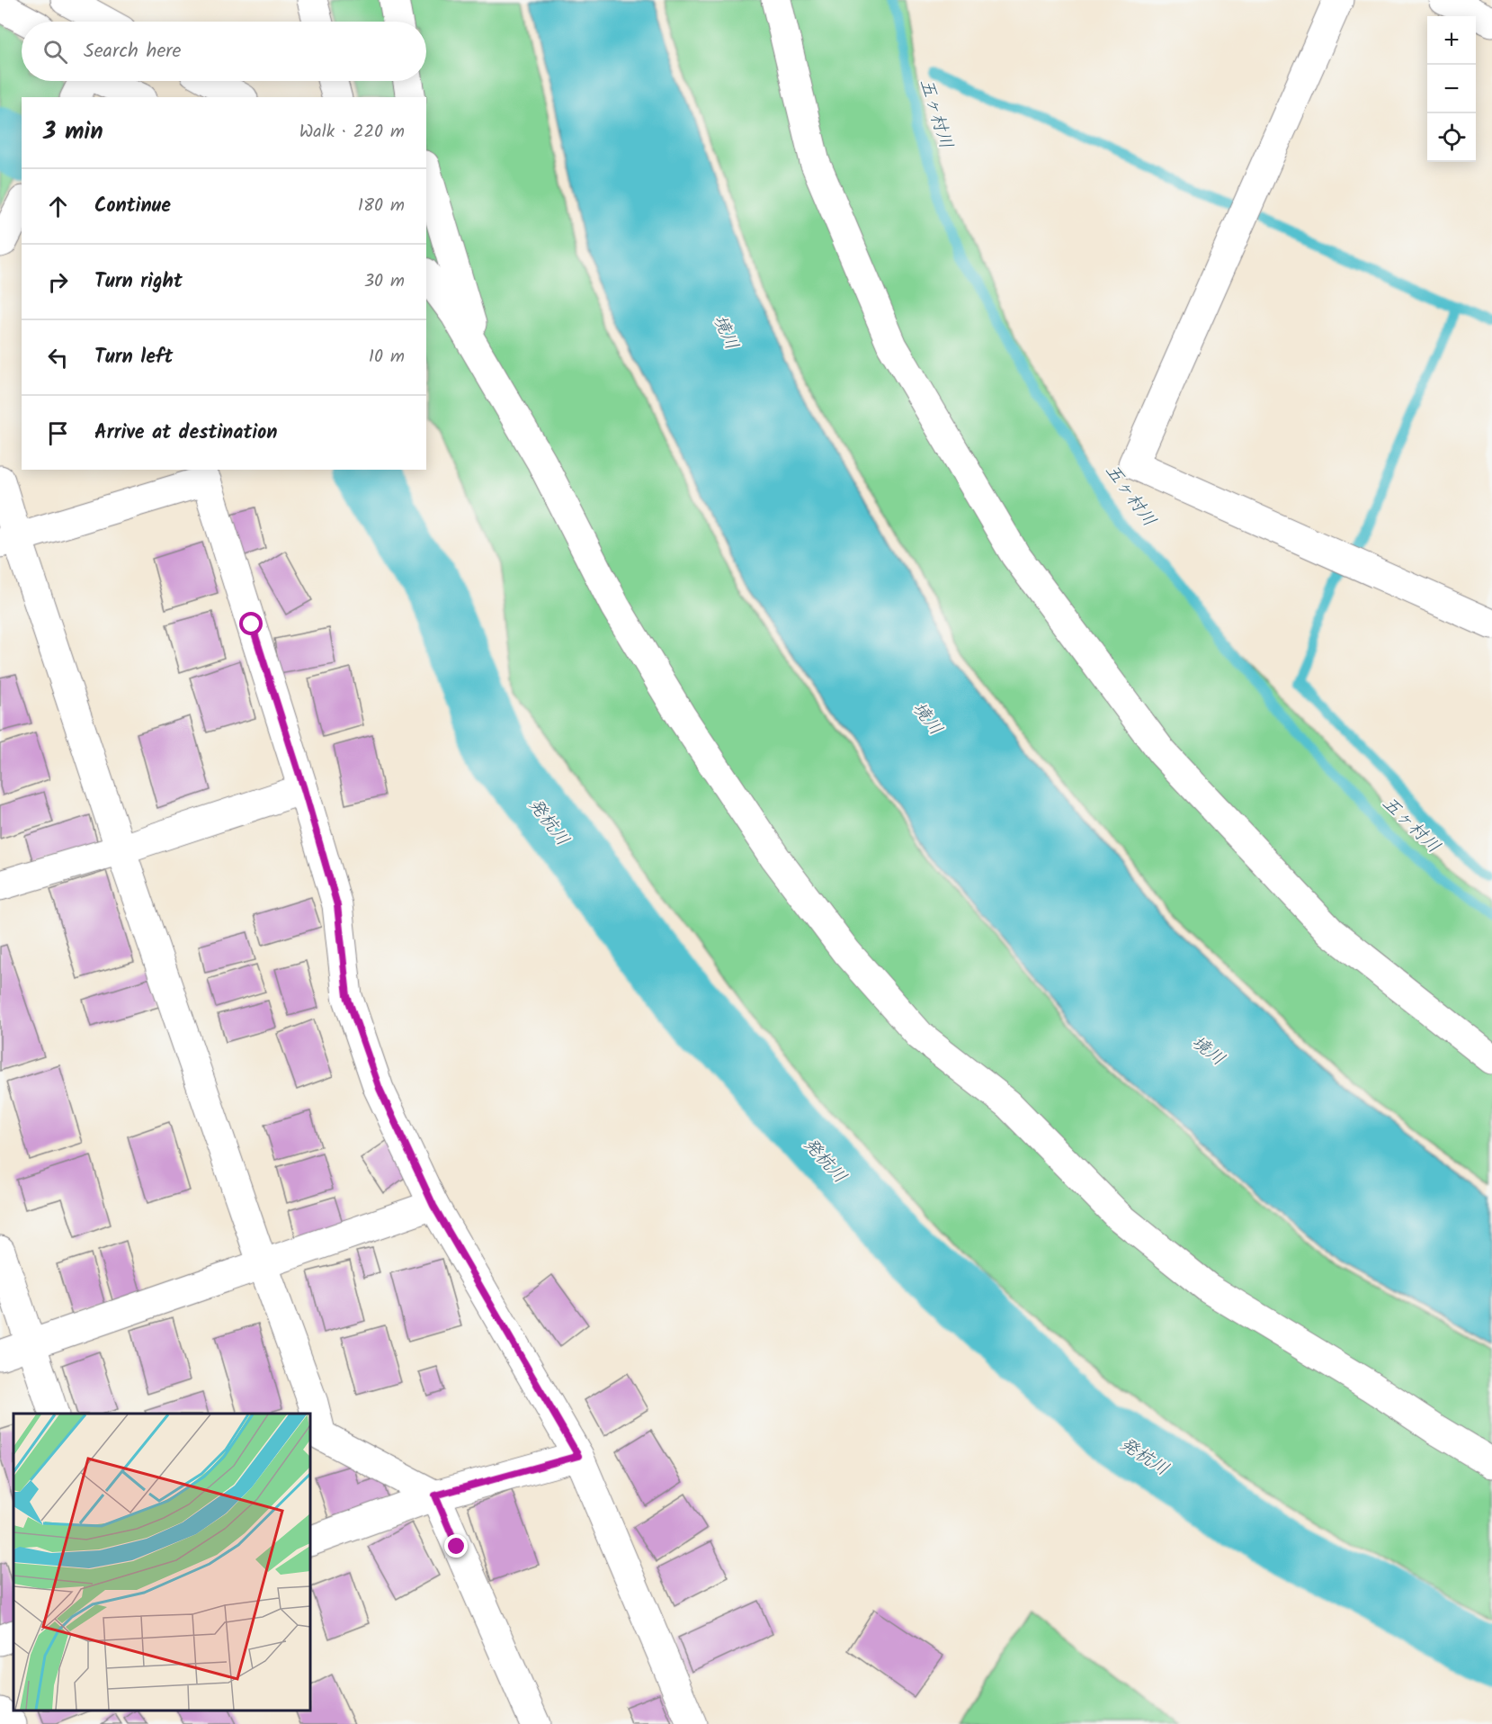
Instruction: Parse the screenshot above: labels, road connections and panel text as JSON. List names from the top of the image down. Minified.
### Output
{"water":["五ヶ村川","境川","発杭川"],"page":{"map_buttons":["+","−"],"search":"Search here","heading":["3 min","Walk · 220 m"],"list":[["Continue","180 m"],["Turn right","30 m"],["Turn left","10 m"],"Arrive at destination"]}}
